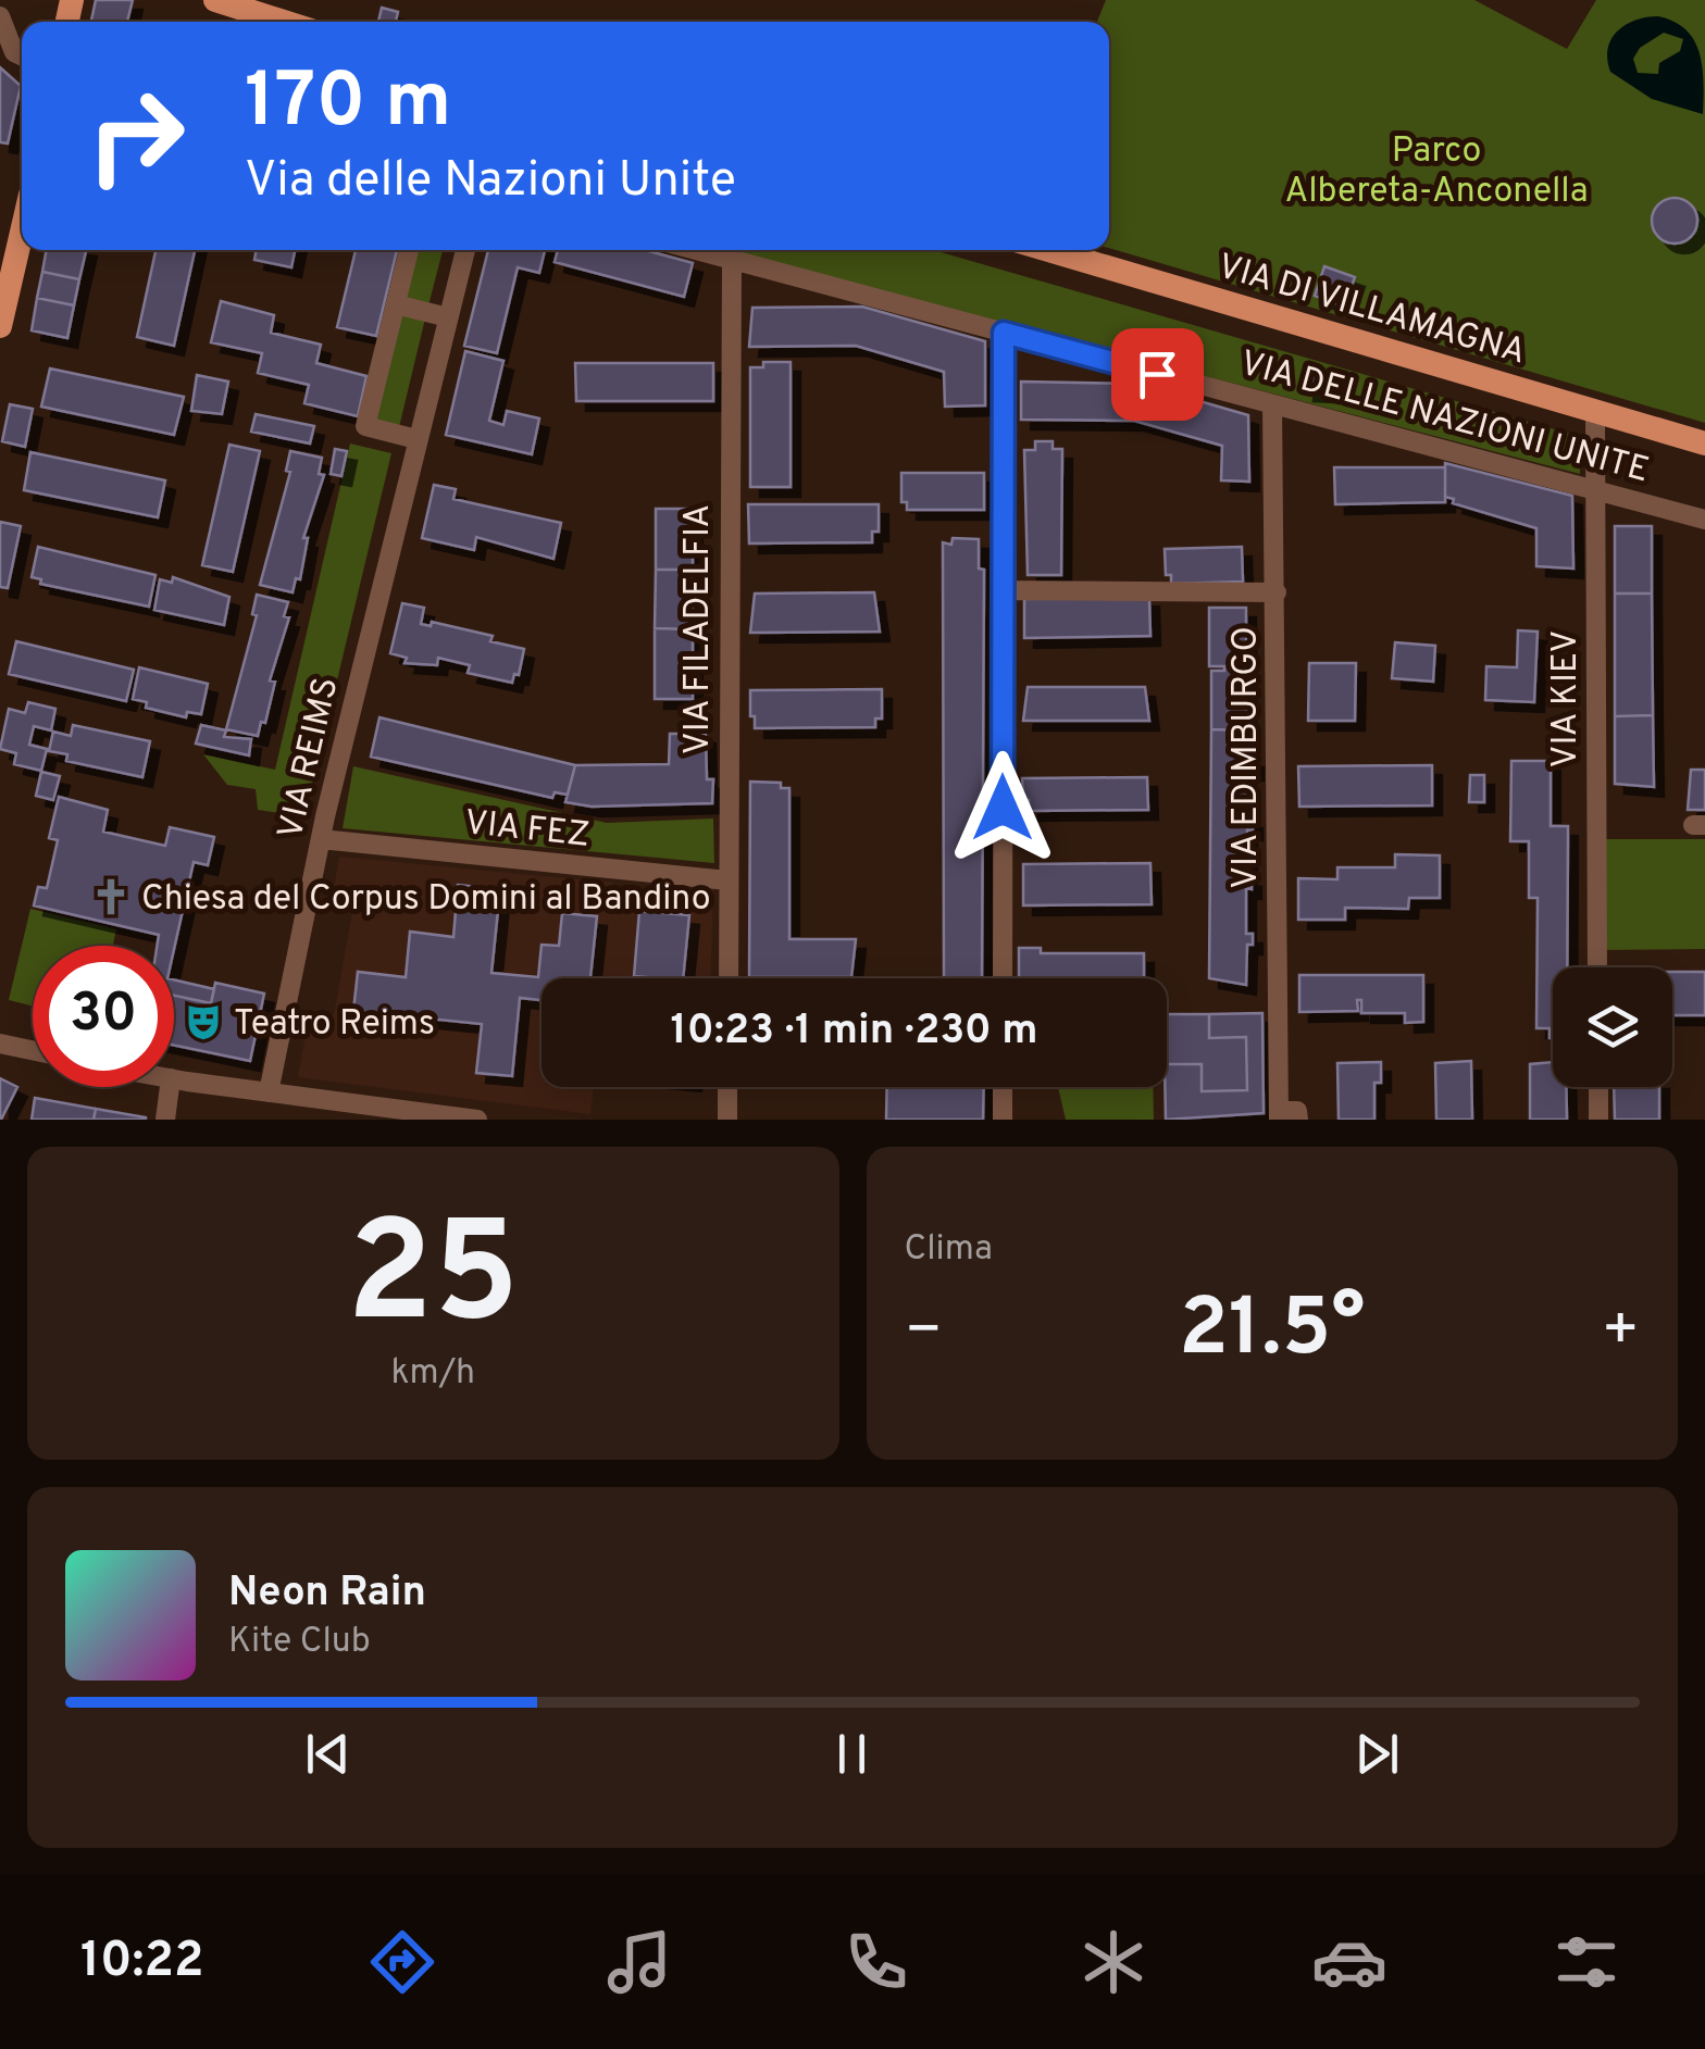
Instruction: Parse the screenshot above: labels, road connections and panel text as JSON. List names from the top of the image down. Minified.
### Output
{"streets":{"main road":["VIA DI VILLAMAGNA"],"street":["VIA DELLE NAZIONI UNITE","VIA FILADELFIA","VIA KIEV","VIA REIMS","VIA EDIMBURGO","VIA FEZ"]},"crossings":[["VIA DI VILLAMAGNA","VIA KIEV"],["VIA DELLE NAZIONI UNITE","VIA FILADELFIA"],["VIA DELLE NAZIONI UNITE","VIA KIEV"],["VIA DELLE NAZIONI UNITE","VIA EDIMBURGO"],["VIA FILADELFIA","VIA FEZ"],["VIA REIMS","VIA FEZ"]],"parks":["Parco Albereta-Anconella"],"places":{"church":["Chiesa del Corpus Domini al Bandino"],"theatre":["Teatro Reims"]},"page":{"turn":["170 m","Via delle Nazioni Unite"],"limit":"30","trip":"10:23 · 1 min · 230 m","tile":[["25","km/h"],"Clima"],"heat":["−","21.5°","+"],"song":["Neon Rain","Kite Club"],"tabs":"10:22"}}
